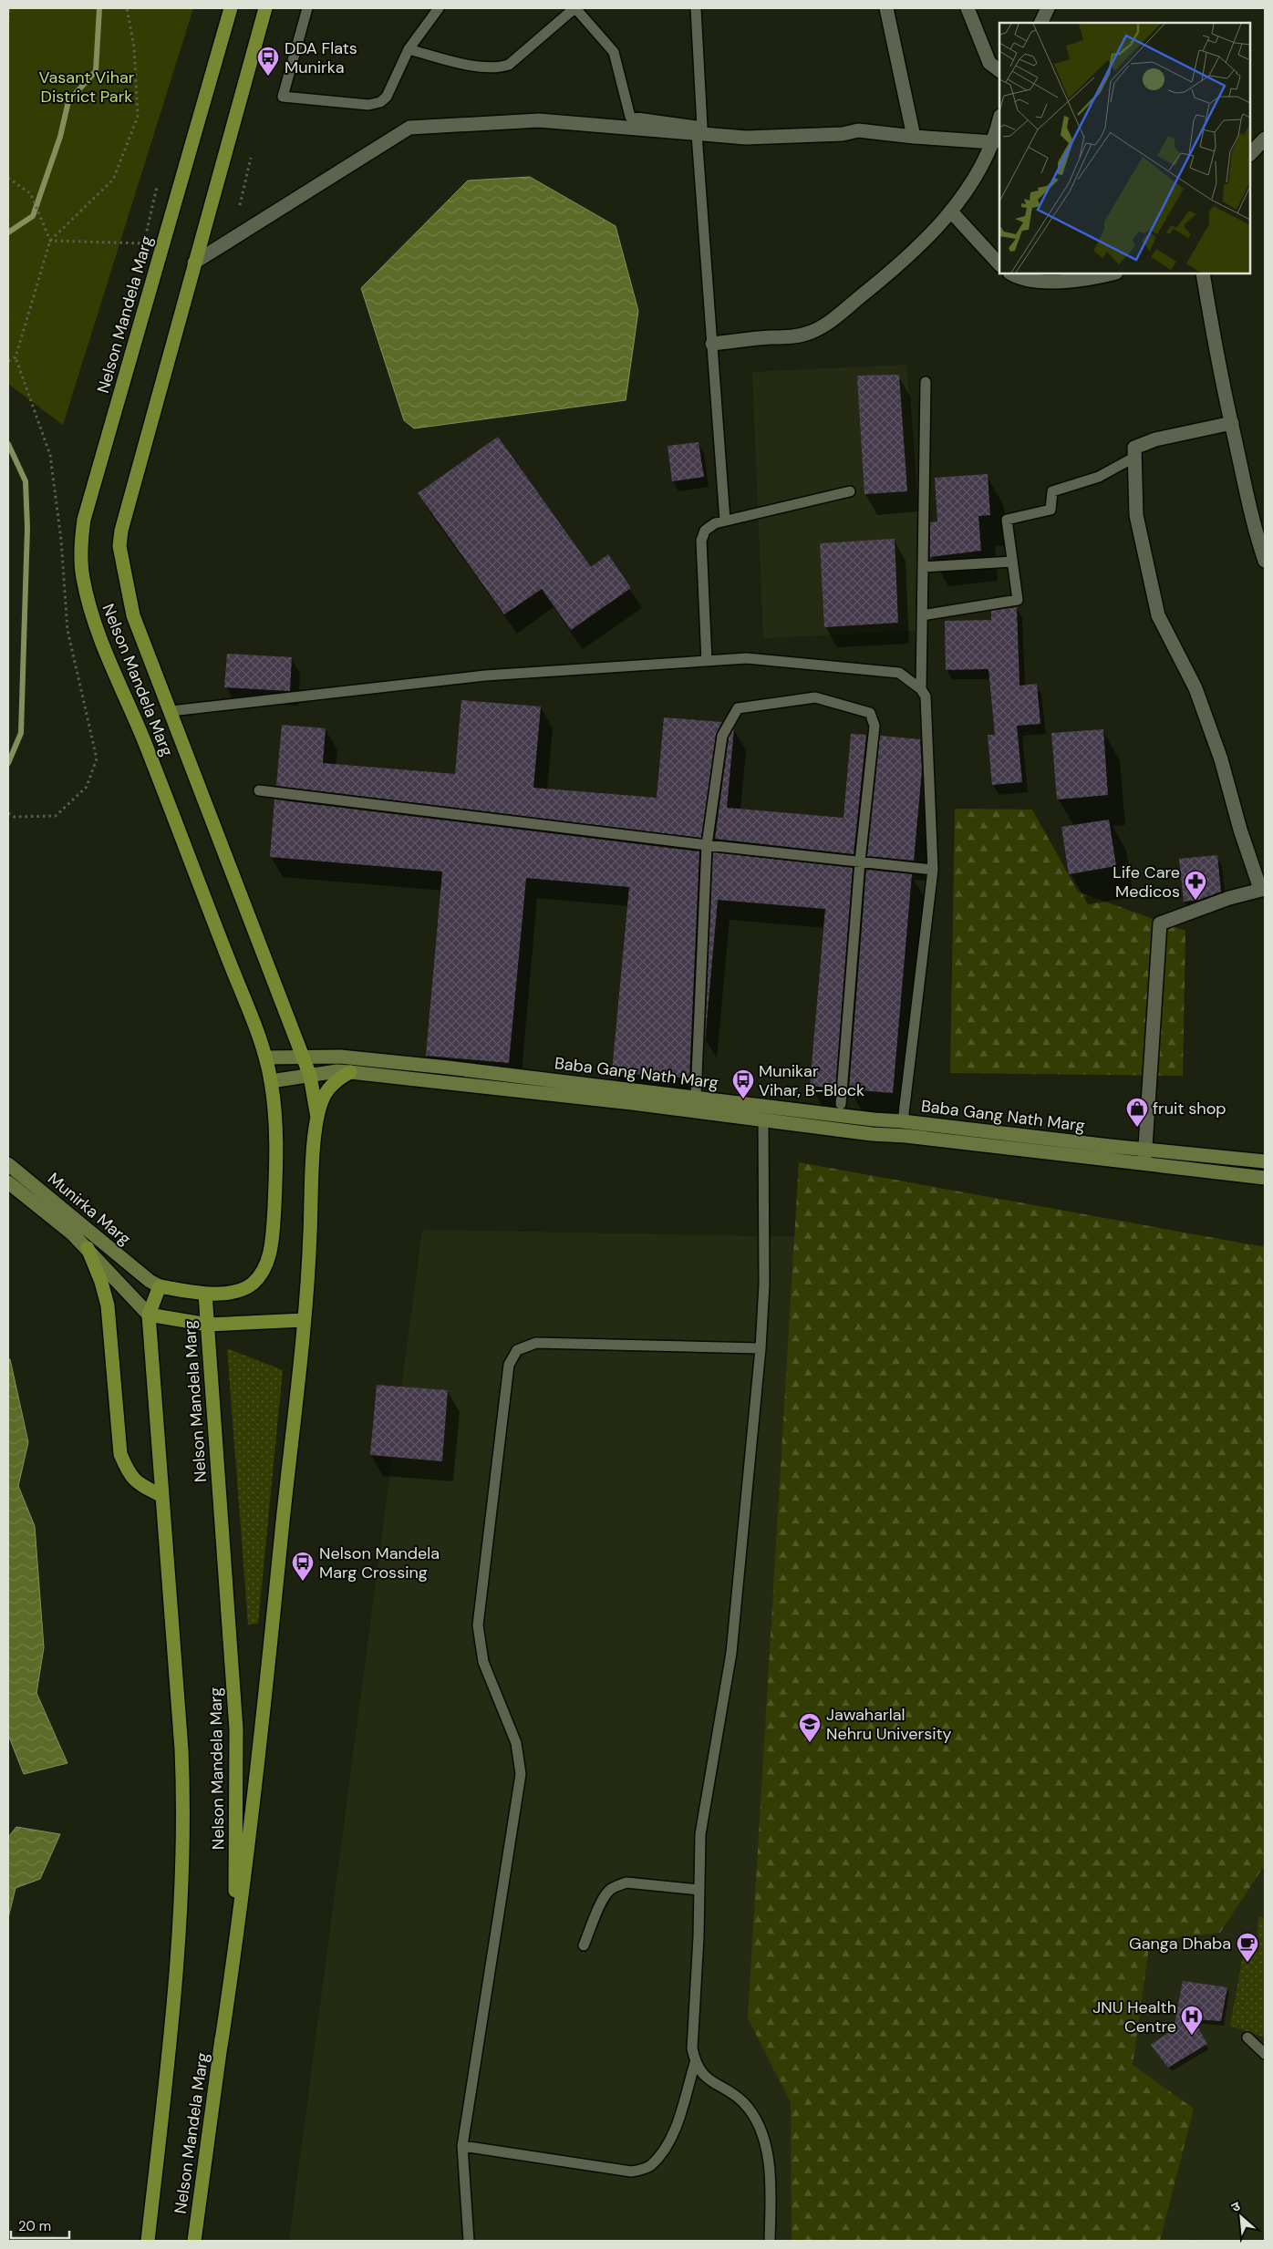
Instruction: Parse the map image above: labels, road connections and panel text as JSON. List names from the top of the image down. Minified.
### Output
{"streets":{"main road":["Nelson Mandela Marg"],"street":["Baba Gang Nath Marg","Munirka Marg"]},"crossings":[["Nelson Mandela Marg","Baba Gang Nath Marg"],["Nelson Mandela Marg","Munirka Marg"]],"parks":["Vasant Vihar District Park"],"places":{"bus stop":["DDA Flats Munirka","Munikar Vihar, B-Block","Nelson Mandela Marg Crossing"],"pharmacy":["Life Care Medicos"],"shop":["fruit shop"],"school or university":["Jawaharlal Nehru University"],"cafe":["Ganga Dhaba"],"hospital":["JNU Health Centre"]},"scale_bar":"20 m","north":"top left"}
